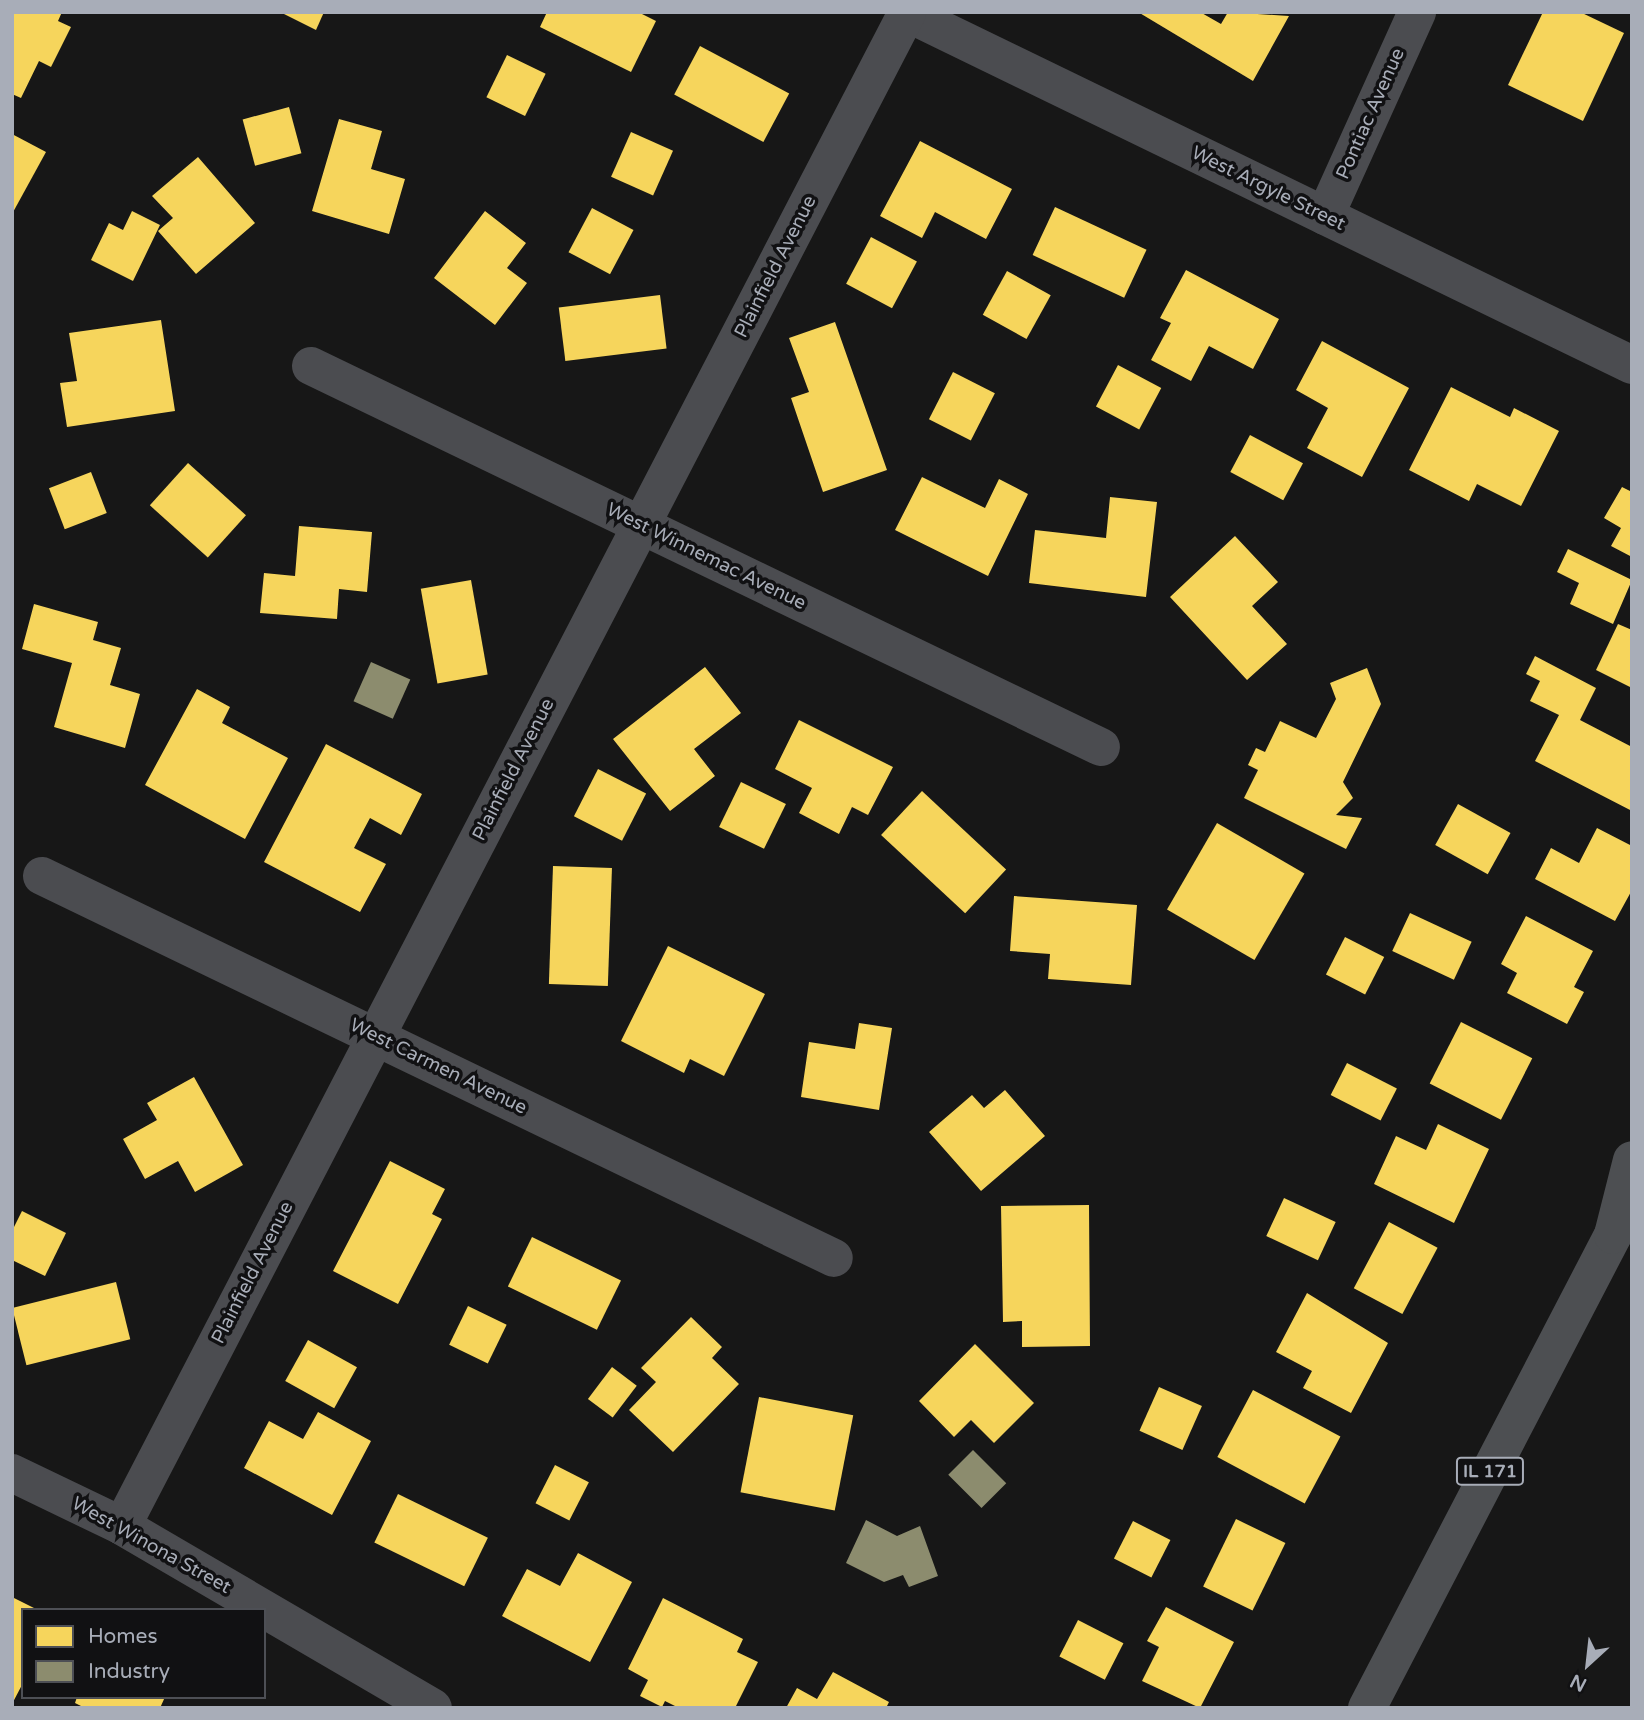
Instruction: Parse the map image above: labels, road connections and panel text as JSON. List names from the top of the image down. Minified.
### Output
{"streets":{"main road":["IL 171"],"street":["Pontiac Avenue","West Argyle Street","Plainfield Avenue","West Winnemac Avenue","West Carmen Avenue","West Winona Street"]},"crossings":[["Pontiac Avenue","West Argyle Street"],["West Argyle Street","Plainfield Avenue"],["Plainfield Avenue","West Winnemac Avenue"],["Plainfield Avenue","West Carmen Avenue"],["Plainfield Avenue","West Winona Street"]],"legend":["Homes","Industry"],"north":"bottom left"}
